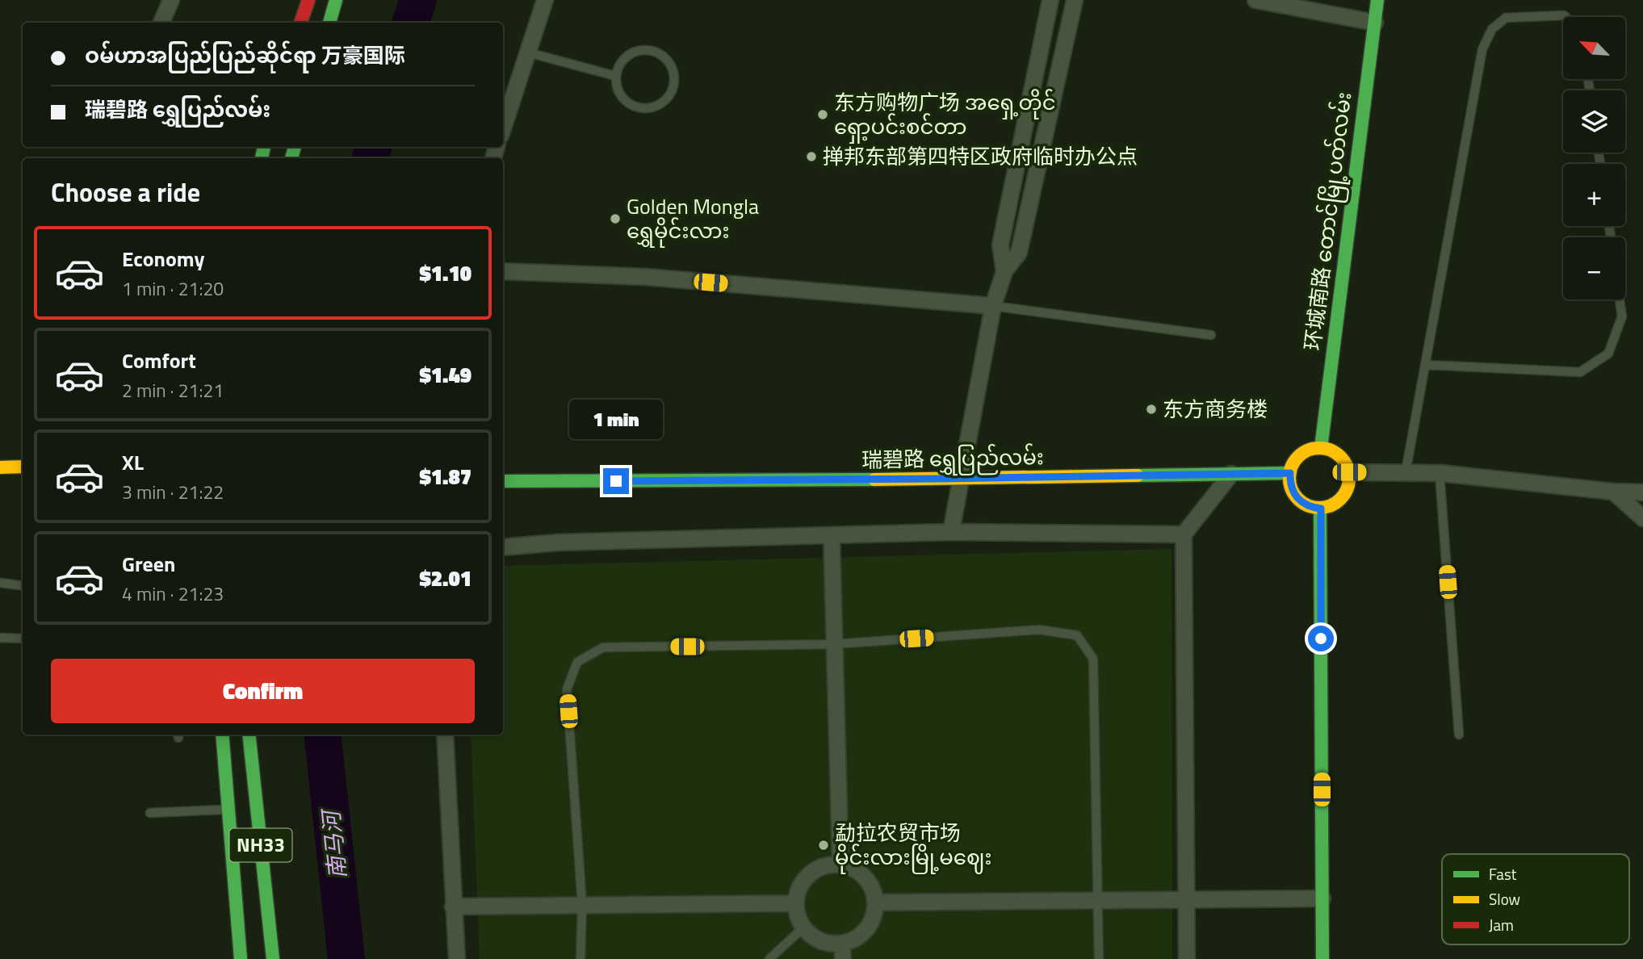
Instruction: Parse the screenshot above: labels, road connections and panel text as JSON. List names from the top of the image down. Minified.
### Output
{"streets":{"main road":["环城南路 တောင်မြို့ပတ်လမ်း","瑞碧路 ရွှေပြည်လမ်း","NH33"]},"crossings":[["环城南路 တောင်မြို့ပတ်လမ်း","瑞碧路 ရွှေပြည်လမ်း"]],"water":["南马河"],"places":["东方购物广场 အရှေ့တိုင် ရှော့ပင်းစင်တာ","掸邦东部第四特区政府临时办公点","Golden Mongla ရွှေမိုင်းလား","东方商务楼","勐拉农贸市场 မိုင်းလားမြို့မဈေး"],"legend":["Fast","Slow","Jam"],"north":"top left","page":{"map_buttons":["+","−"],"banner":["ဝမ်ဟာအပြည်ပြည်ဆိုင်ရာ 万豪国际","瑞碧路 ရွှေပြည်လမ်း"],"heading":"Choose a ride","list":[{"name":"Economy","note":"1 min · 21:20","value":"$1.10"},{"name":"Comfort","note":"2 min · 21:21","value":"$1.49"},{"name":"XL","note":"3 min · 21:22","value":"$1.87"},{"name":"Green","note":"4 min · 21:23","value":"$2.01"}],"bubble":"1 min","buttons":"Confirm"}}
